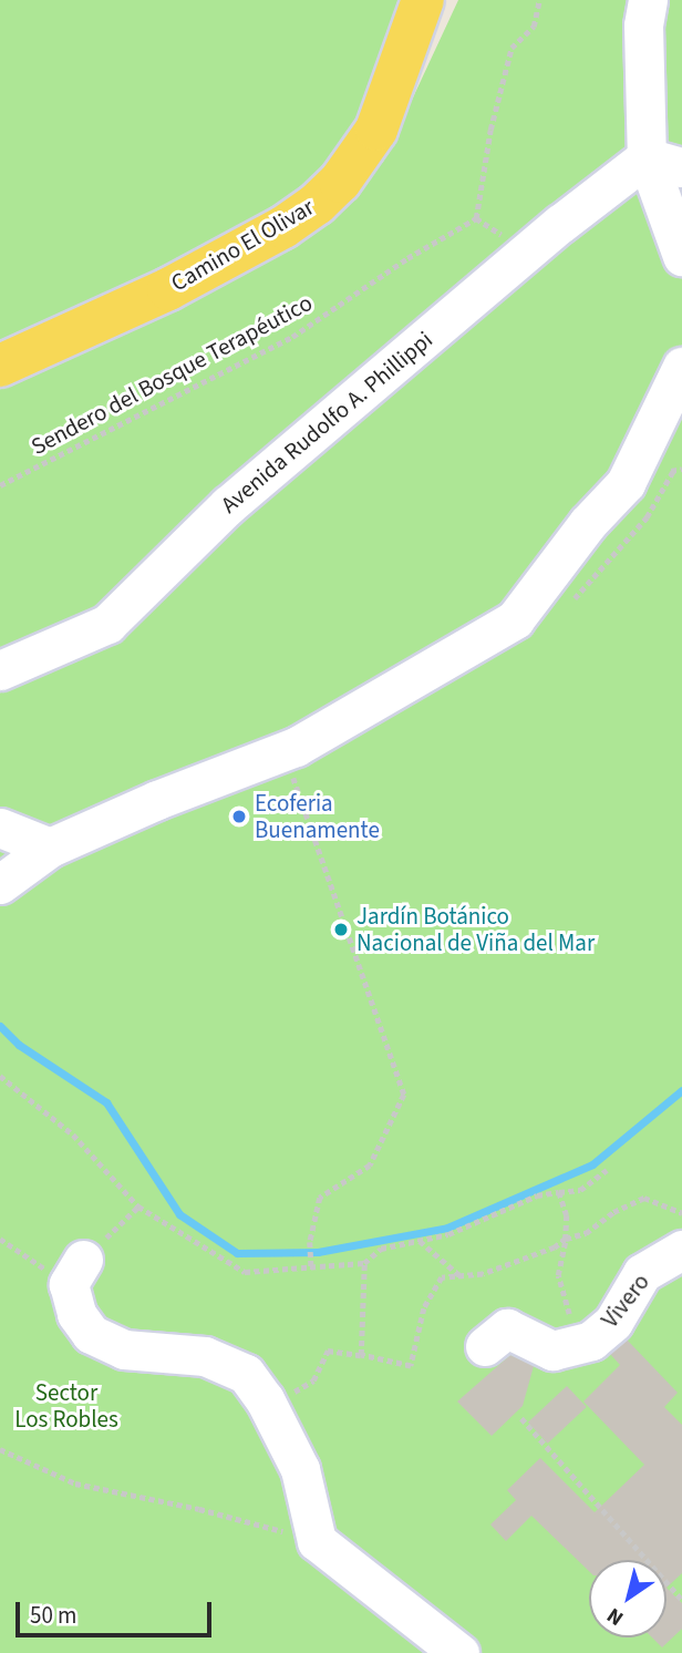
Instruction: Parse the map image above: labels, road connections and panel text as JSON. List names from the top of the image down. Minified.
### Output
{"streets":{"main road":["Camino El Olivar"],"lane":["Avenida Rudolfo A. Phillippi","Vivero"],"path":["Sendero del Bosque Terapéutico"]},"parks":["Sector Los Robles"],"places":["Ecoferia Buenamente","Jardín Botánico Nacional de Viña del Mar"],"scale_bar":"50 m","north":"bottom left"}
